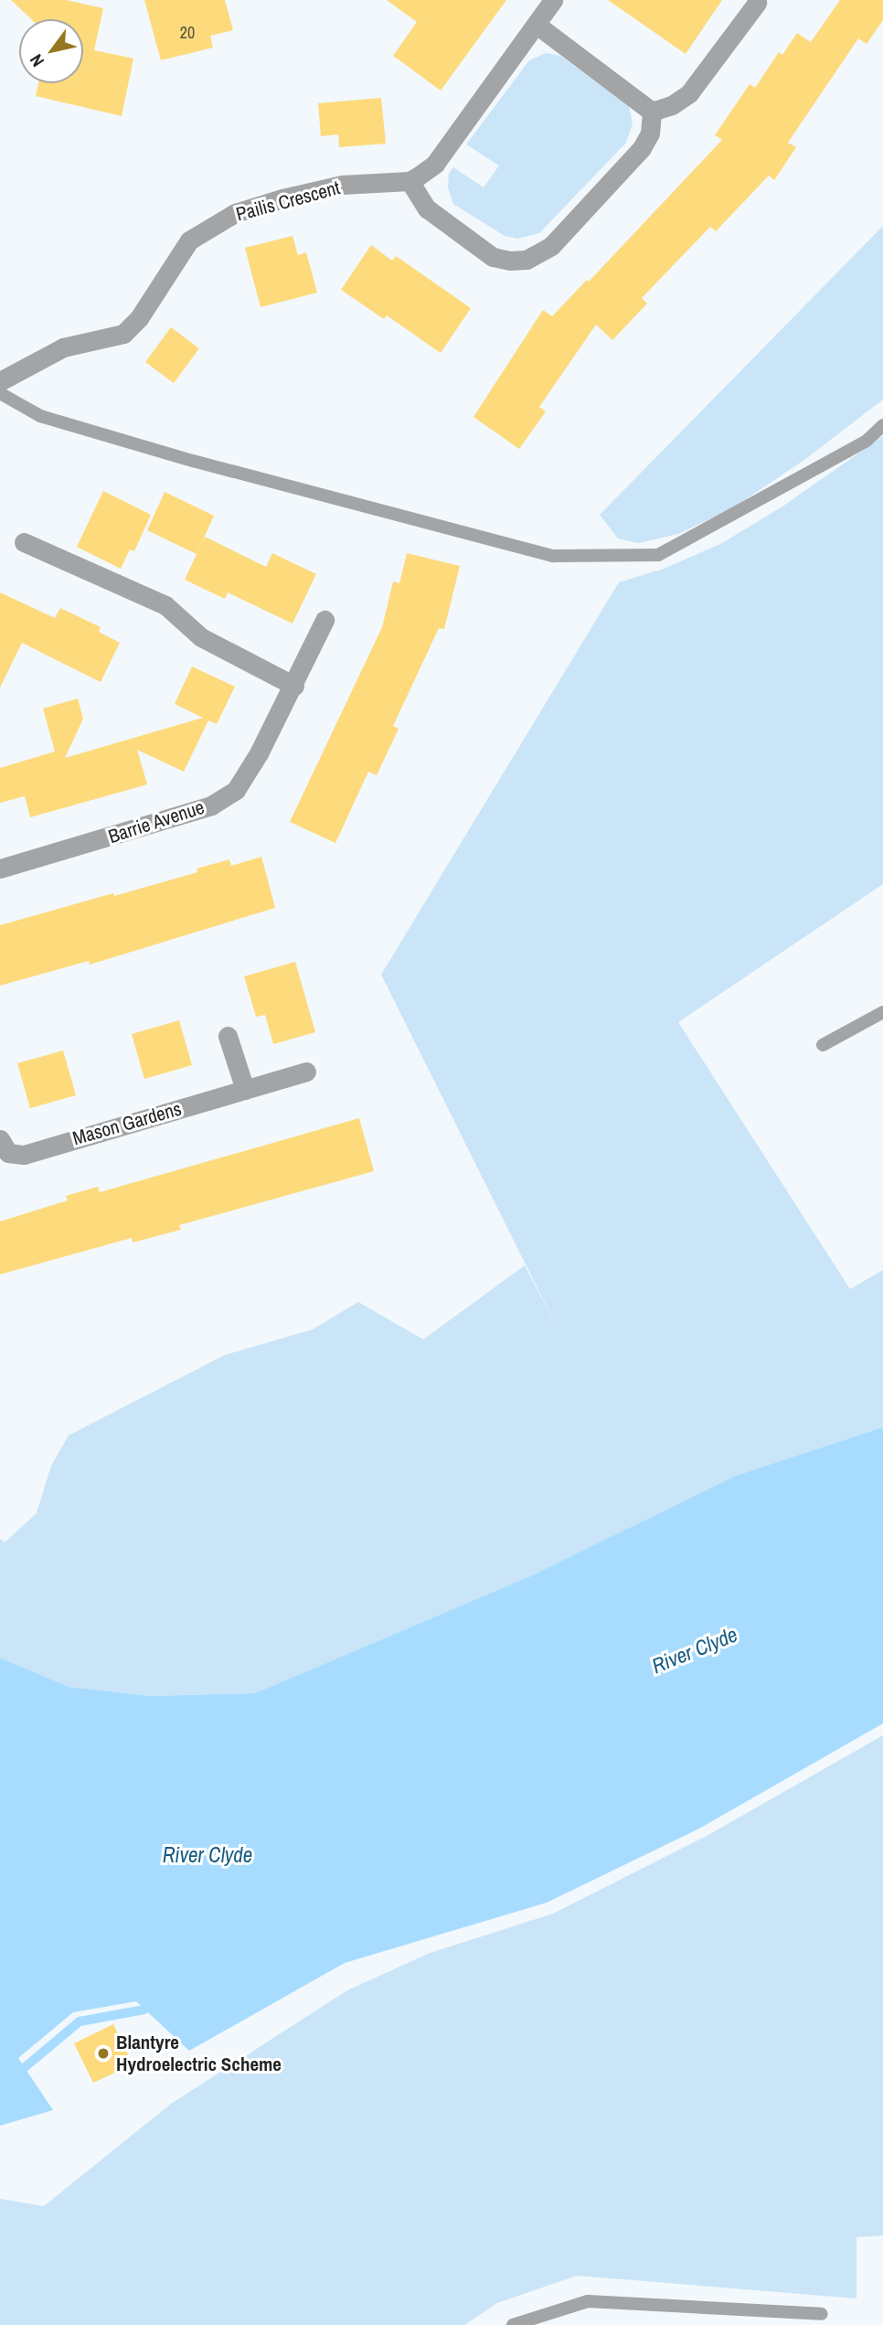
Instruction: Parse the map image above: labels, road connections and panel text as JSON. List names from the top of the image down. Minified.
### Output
{"streets":{"street":["Pailis Crescent","Barrie Avenue","Mason Gardens"]},"water":["River Clyde"],"places":["Blantyre Hydroelectric Scheme"],"house_numbers":["20"],"north":"bottom left"}
